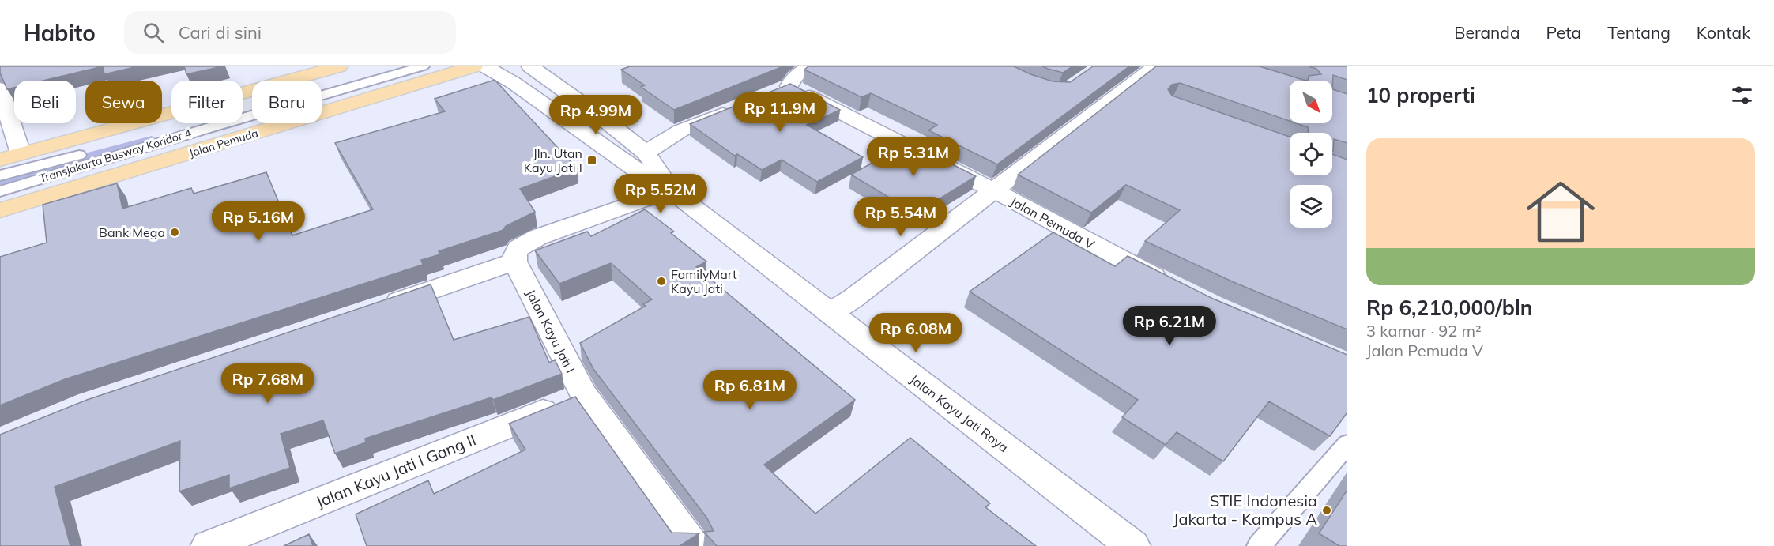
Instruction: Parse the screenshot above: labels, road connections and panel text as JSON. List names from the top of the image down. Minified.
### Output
{"streets":{"main road":["Jalan Pemuda"],"street":["Jalan Pemuda V","Jalan Kayu Jati I","Jalan Kayu Jati Raya","Jalan Kayu Jati I Gang II"],"lane":["Transjakarta Busway Koridor 4"]},"crossings":[["Jalan Kayu Jati I","Jalan Kayu Jati I Gang II"]],"places":{"transit":["Jln. Utan Kayu Jati I"],"other":["Bank Mega","FamilyMart Kayu Jati","STIE Indonesia Jakarta - Kampus A"]},"north":"bottom right","page":{"header":"Habito","search":"Cari di sini","nav":["Beranda","Peta","Tentang","Kontak"],"heading":"10 properti","chip":["Beli","Sewa","Filter","Baru"],"price":["Rp 11.9M","Rp 4.99M","Rp 5.31M","Rp 5.52M","Rp 5.54M","Rp 5.16M","Rp 6.21M","Rp 6.08M","Rp 7.68M","Rp 6.81M"],"list":[{"name":"Rp 6,210,000/bln","note":"3 kamar · 92 m² · Jalan Pemuda V"}]}}
